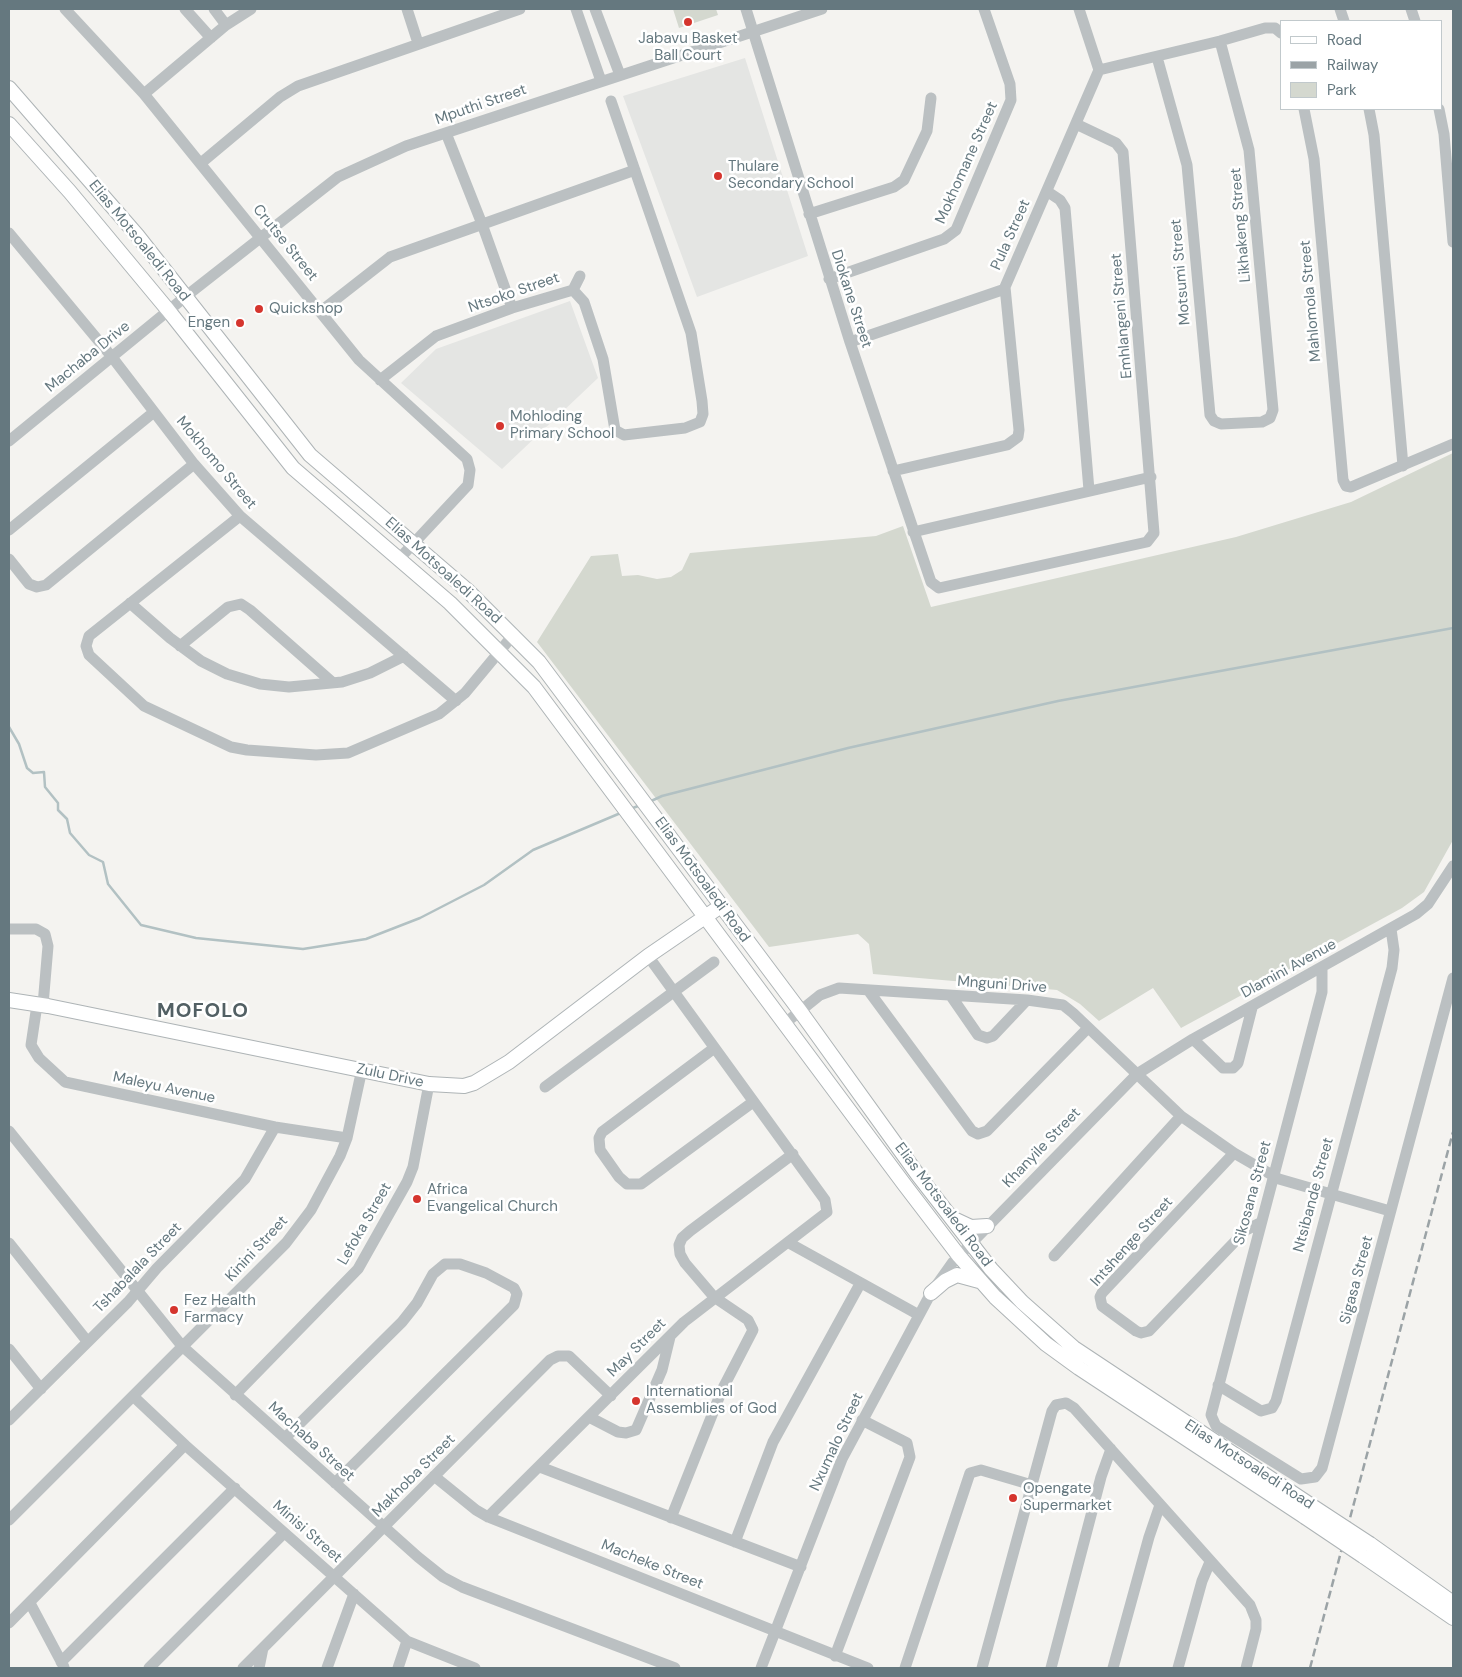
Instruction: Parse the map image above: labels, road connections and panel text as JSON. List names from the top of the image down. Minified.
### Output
{"streets":{"main road":["Elias Motsoaledi Road","Zulu Drive"],"street":["Mputhi Street","Mokhomane Street","Likhakeng Street","Pula Street","Crutse Street","Motsumi Street","Ntsoko Street","Diokane Street","Mahlomola Street","Emhlangeni Street","Machaba Drive","Mokhomo Street","Dlamini Avenue","Mnguni Drive","Maleyu Avenue","Khanyile Street","Sikosana Street","Ntsibande Street","Lefoka Street","Intshenge Street","Kinini Street","Tshabalala Street","Sigasa Street","May Street","Machaba Street","Nxumalo Street","Makhoba Street","Minisi Street","Macheke Street"]},"crossings":[["Mputhi Street","Elias Motsoaledi Road"],["Mputhi Street","Crutse Street"],["Mputhi Street","Diokane Street"],["Mputhi Street","Machaba Drive"],["Mokhomane Street","Diokane Street"],["Likhakeng Street","Motsumi Street"],["Pula Street","Diokane Street"],["Pula Street","Emhlangeni Street"],["Elias Motsoaledi Road","Crutse Street"],["Elias Motsoaledi Road","Machaba Drive"],["Elias Motsoaledi Road","Mnguni Drive"],["Elias Motsoaledi Road","Zulu Drive"],["Elias Motsoaledi Road","Khanyile Street"],["Elias Motsoaledi Road","Nxumalo Street"],["Crutse Street","Ntsoko Street"],["Diokane Street","Emhlangeni Street"],["Machaba Drive","Mokhomo Street"],["Dlamini Avenue","Mnguni Drive"],["Dlamini Avenue","Khanyile Street"],["Dlamini Avenue","Sikosana Street"],["Dlamini Avenue","Ntsibande Street"],["Mnguni Drive","Khanyile Street"],["Mnguni Drive","Sikosana Street"],["Mnguni Drive","Ntsibande Street"],["Mnguni Drive","Intshenge Street"],["Mnguni Drive","Sigasa Street"],["Zulu Drive","Maleyu Avenue"],["Zulu Drive","Lefoka Street"],["Zulu Drive","Kinini Street"],["Maleyu Avenue","Kinini Street"],["Maleyu Avenue","Tshabalala Street"],["Khanyile Street","Nxumalo Street"],["Sikosana Street","Ntsibande Street"],["Sikosana Street","Intshenge Street"],["Sikosana Street","Sigasa Street"],["Lefoka Street","Machaba Street"],["Kinini Street","Machaba Street"],["Kinini Street","Minisi Street"],["Tshabalala Street","Machaba Street"],["May Street","Makhoba Street"],["May Street","Macheke Street"],["Machaba Street","Makhoba Street"],["Nxumalo Street","Macheke Street"],["Makhoba Street","Minisi Street"],["Makhoba Street","Macheke Street"]],"districts":["MOFOLO"],"places":["Jabavu Basket Ball Court","Thulare Secondary School","Quickshop","Engen","Mohloding Primary School","Africa Evangelical Church","Fez Health Farmacy","International Assemblies of God","Opengate Supermarket"],"legend":["Road","Railway","Park"]}
